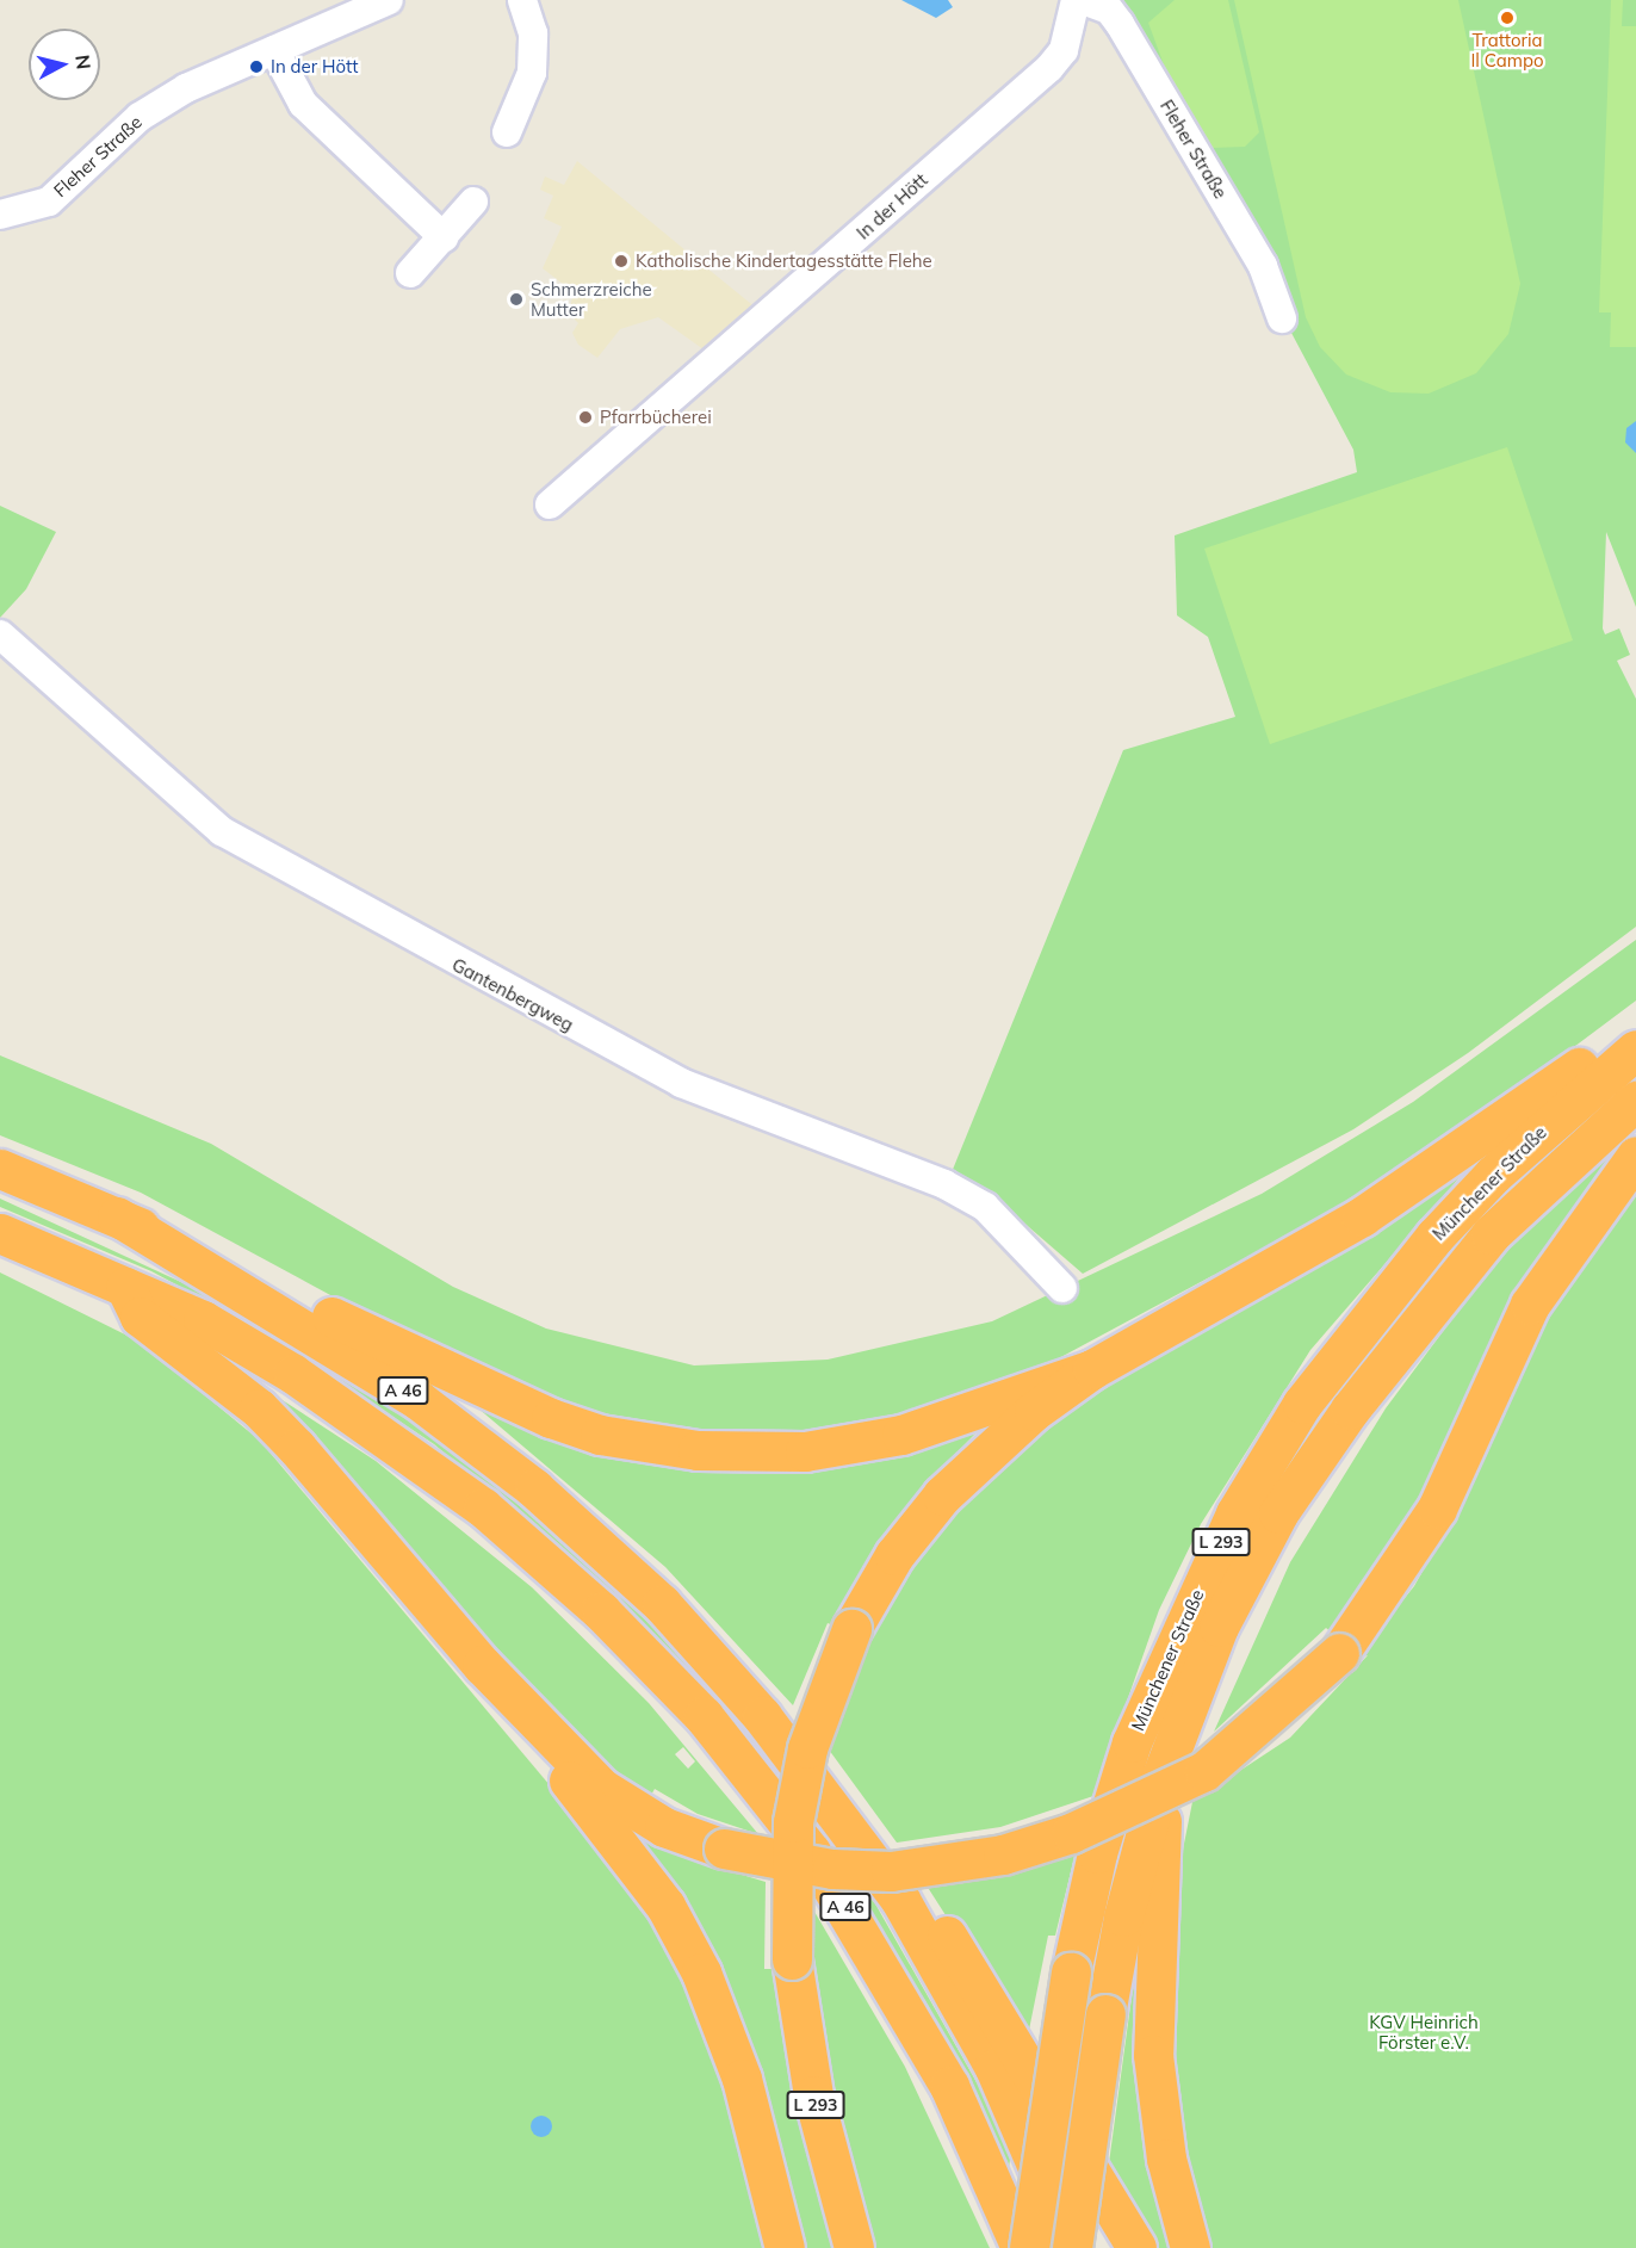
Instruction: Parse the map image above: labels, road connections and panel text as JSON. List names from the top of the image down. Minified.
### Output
{"streets":{"highway":["Münchener Straße","A 46","L 293"],"street":["Fleher Straße","In der Hött","Gantenbergweg"]},"crossings":[["Münchener Straße","A 46"],["Münchener Straße","L 293"]],"parks":["KGV Heinrich Förster e.V."],"places":["Trattoria Il Campo","In der Hött","Katholische Kindertagesstätte Flehe","Schmerzreiche Mutter","Pfarrbücherei"],"north":"right"}
